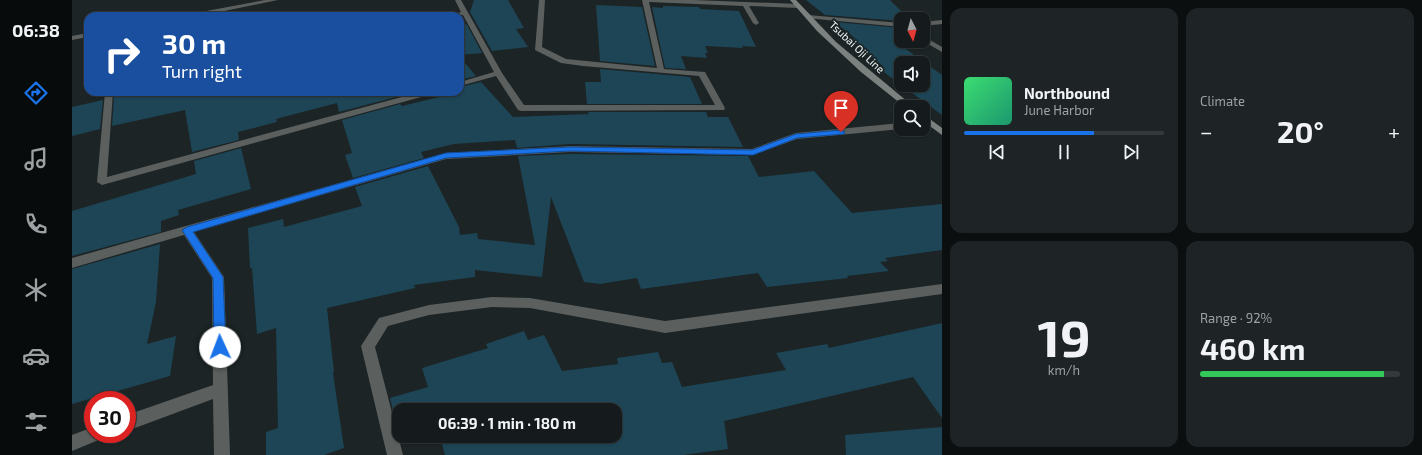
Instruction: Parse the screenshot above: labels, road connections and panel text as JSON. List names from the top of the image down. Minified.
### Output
{"streets":{"main road":["Tsubai Oji Line"]},"north":"bottom","page":{"tabs":"06:38","tile":["Climate",["19","km/h"],["Range · 92%","460 km"]],"turn":["30 m","Turn right"],"song":["Northbound","June Harbor"],"heat":["−","20°","+"],"limit":"30","trip":"06:39 · 1 min · 180 m"}}
